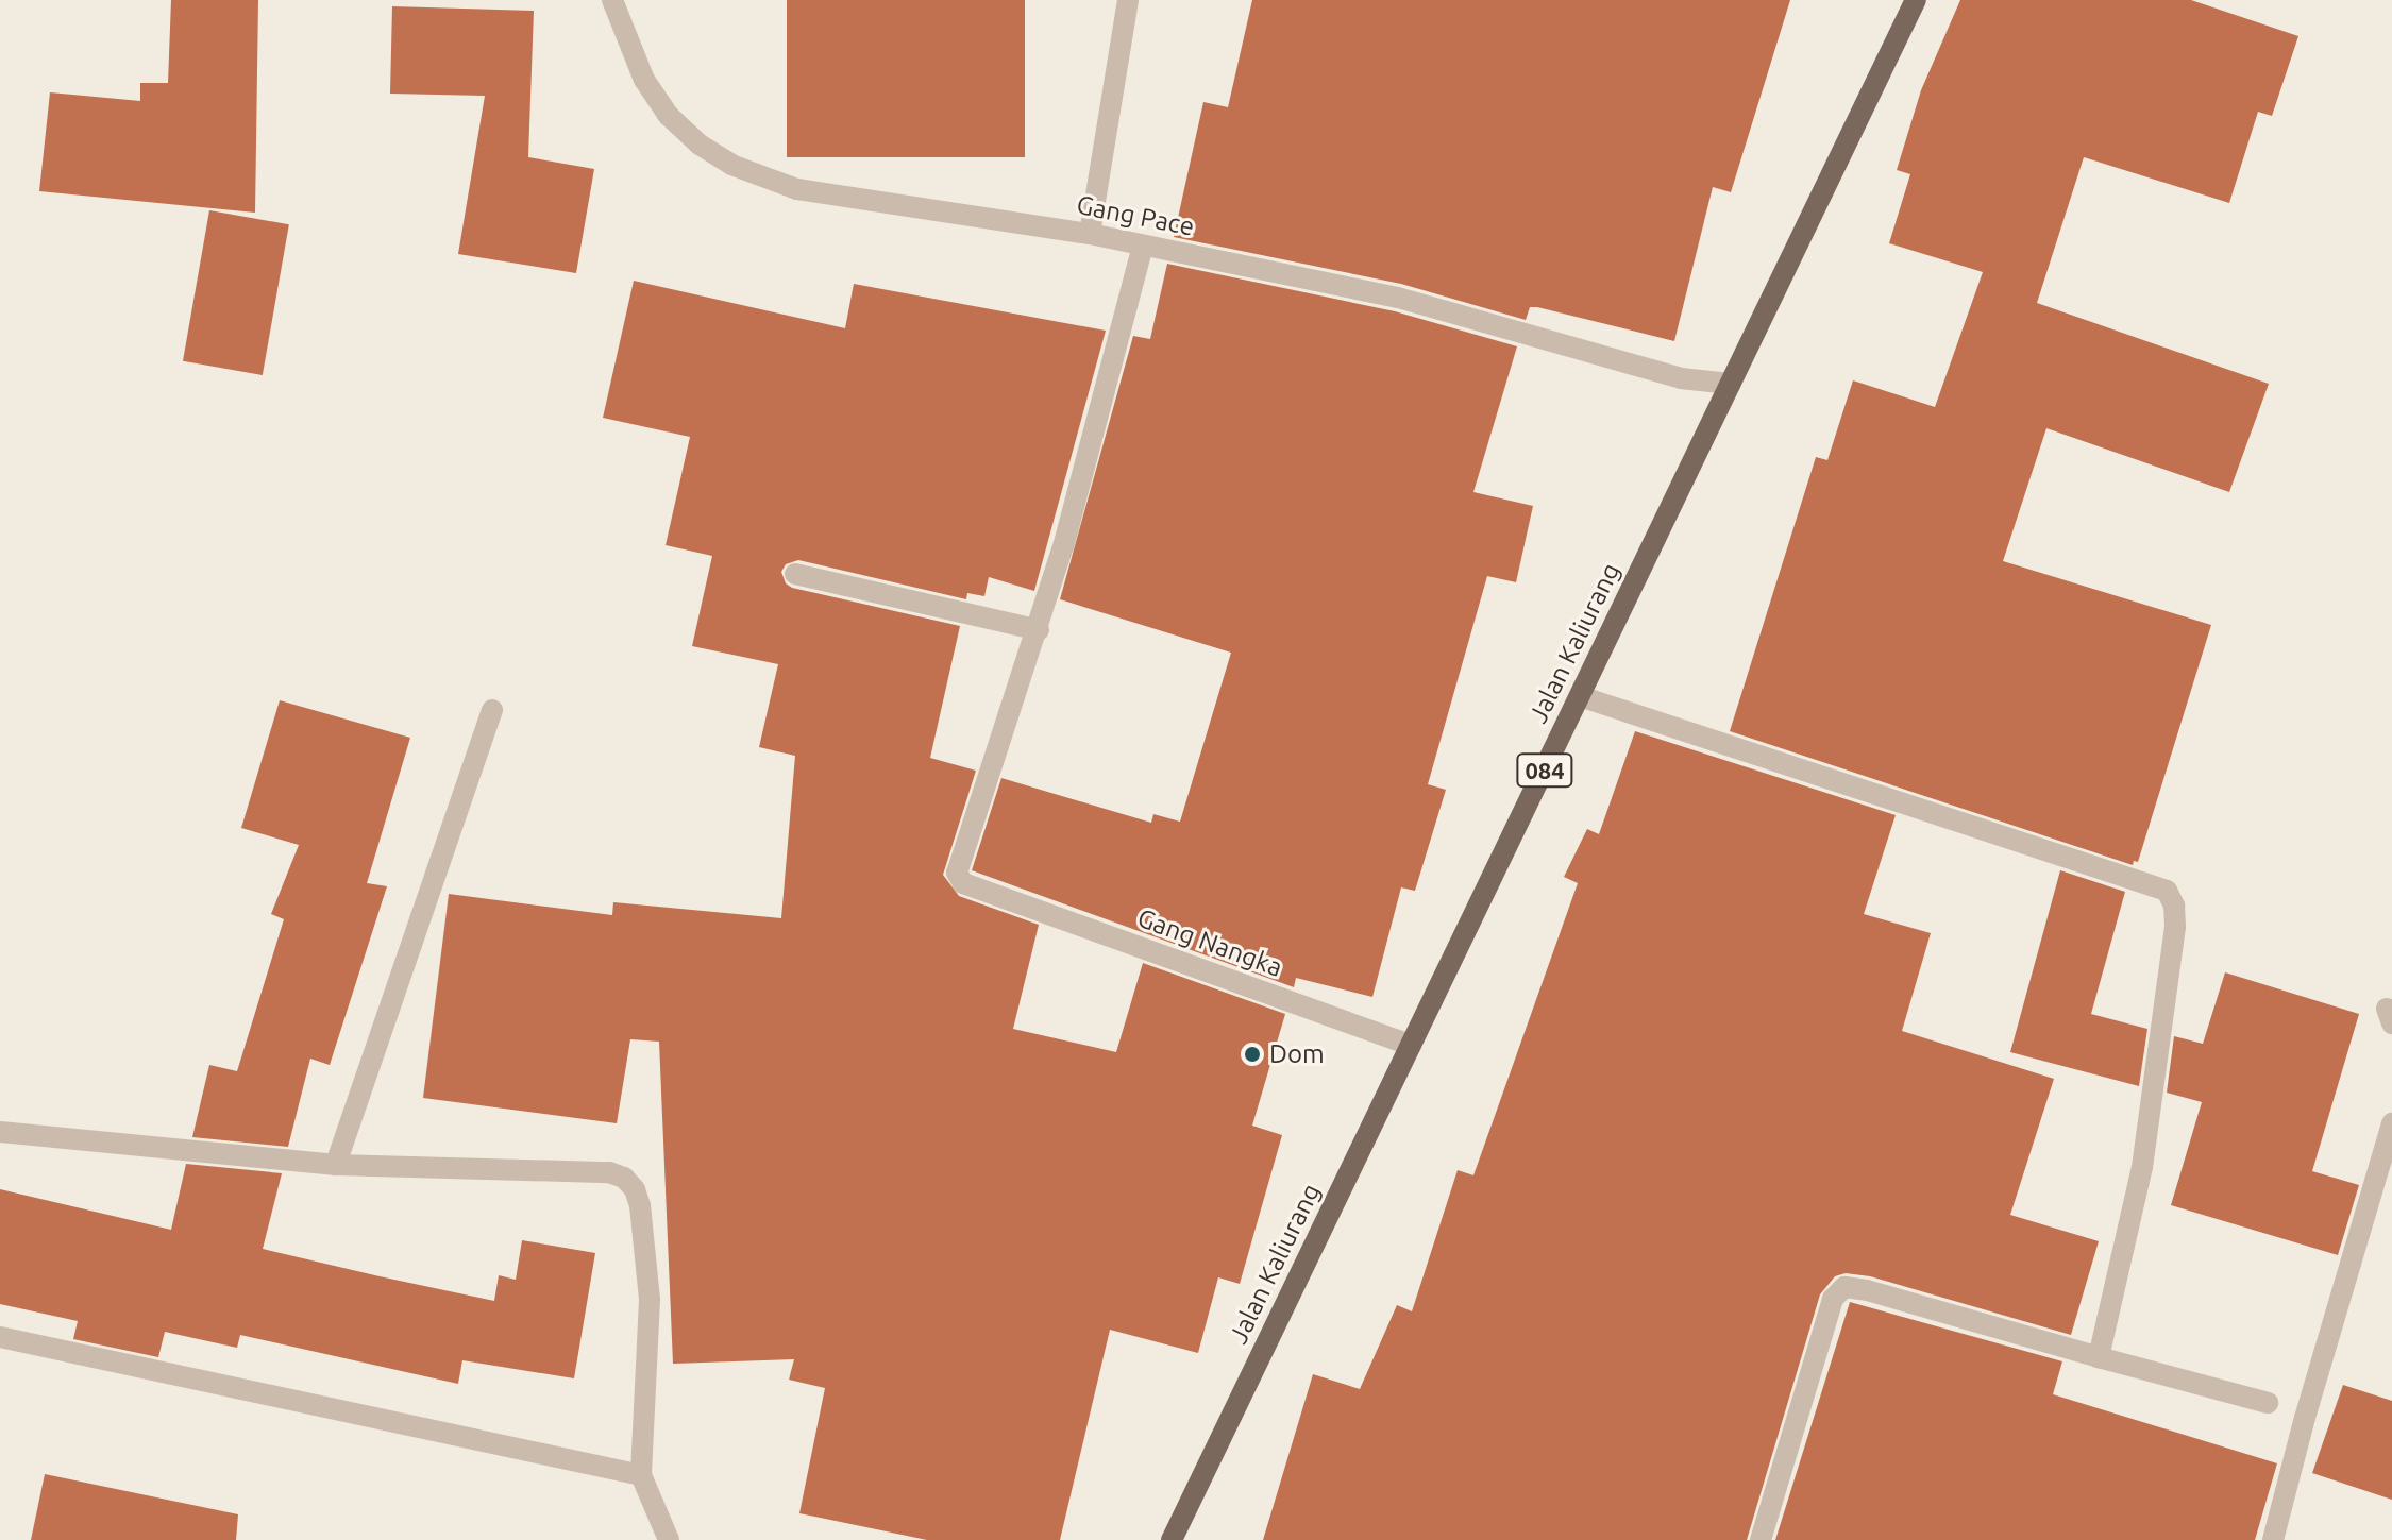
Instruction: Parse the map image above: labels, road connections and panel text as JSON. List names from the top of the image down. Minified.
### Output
{"streets":{"main road":["Jalan Kaliurang","084"],"street":["Gang Pace","Gang Nangka"]},"crossings":[["Gang Pace","Jalan Kaliurang"],["Jalan Kaliurang","Gang Nangka"]],"places":["Dom"]}
